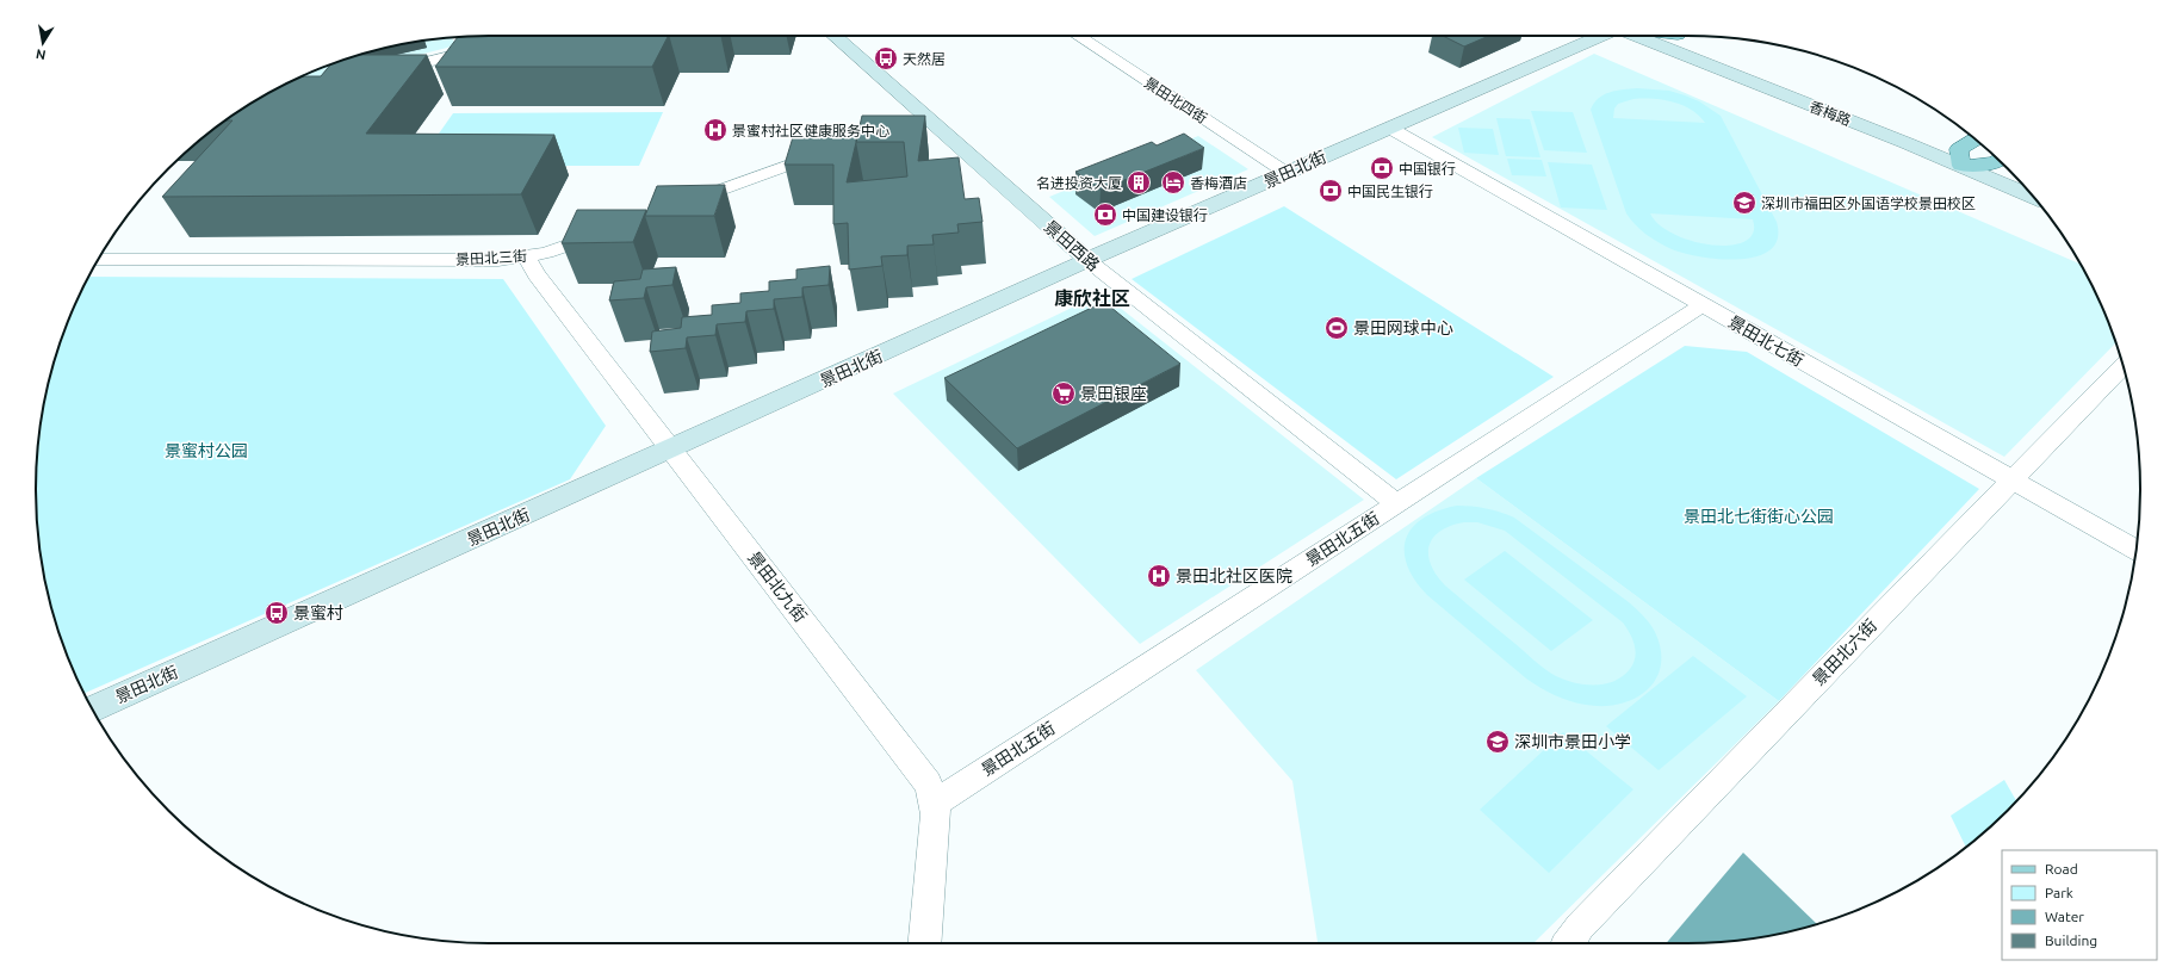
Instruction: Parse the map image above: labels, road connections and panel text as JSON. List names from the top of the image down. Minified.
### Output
{"streets":{"street":["景田北四街","香梅路","景田北街","景田西路","景田北三街","景田北七街","景田北五街","景田北九街","景田北六街"]},"crossings":[["景田北四街","景田北街"],["景田北街","景田西路"],["景田北街","景田北七街"],["景田北街","景田北九街"],["景田西路","景田北五街"],["景田北三街","景田北九街"],["景田北七街","景田北五街"],["景田北七街","景田北六街"],["景田北五街","景田北九街"]],"districts":["康欣社区"],"parks":["景蜜村公园","景田北七街街心公园"],"places":{"bus stop":["天然居","景蜜村"],"hospital":["景蜜村社区健康服务中心","景田北社区医院"],"bank":["中国银行","中国民生银行","中国建设银行"],"building":["名进投资大厦"],"hotel":["香梅酒店"],"school or university":["深圳市福田区外国语学校景田校区","深圳市景田小学"],"sports":["景田网球中心"],"supermarket":["景田银座"]},"legend":["Road","Park","Water","Building"],"north":"bottom"}
